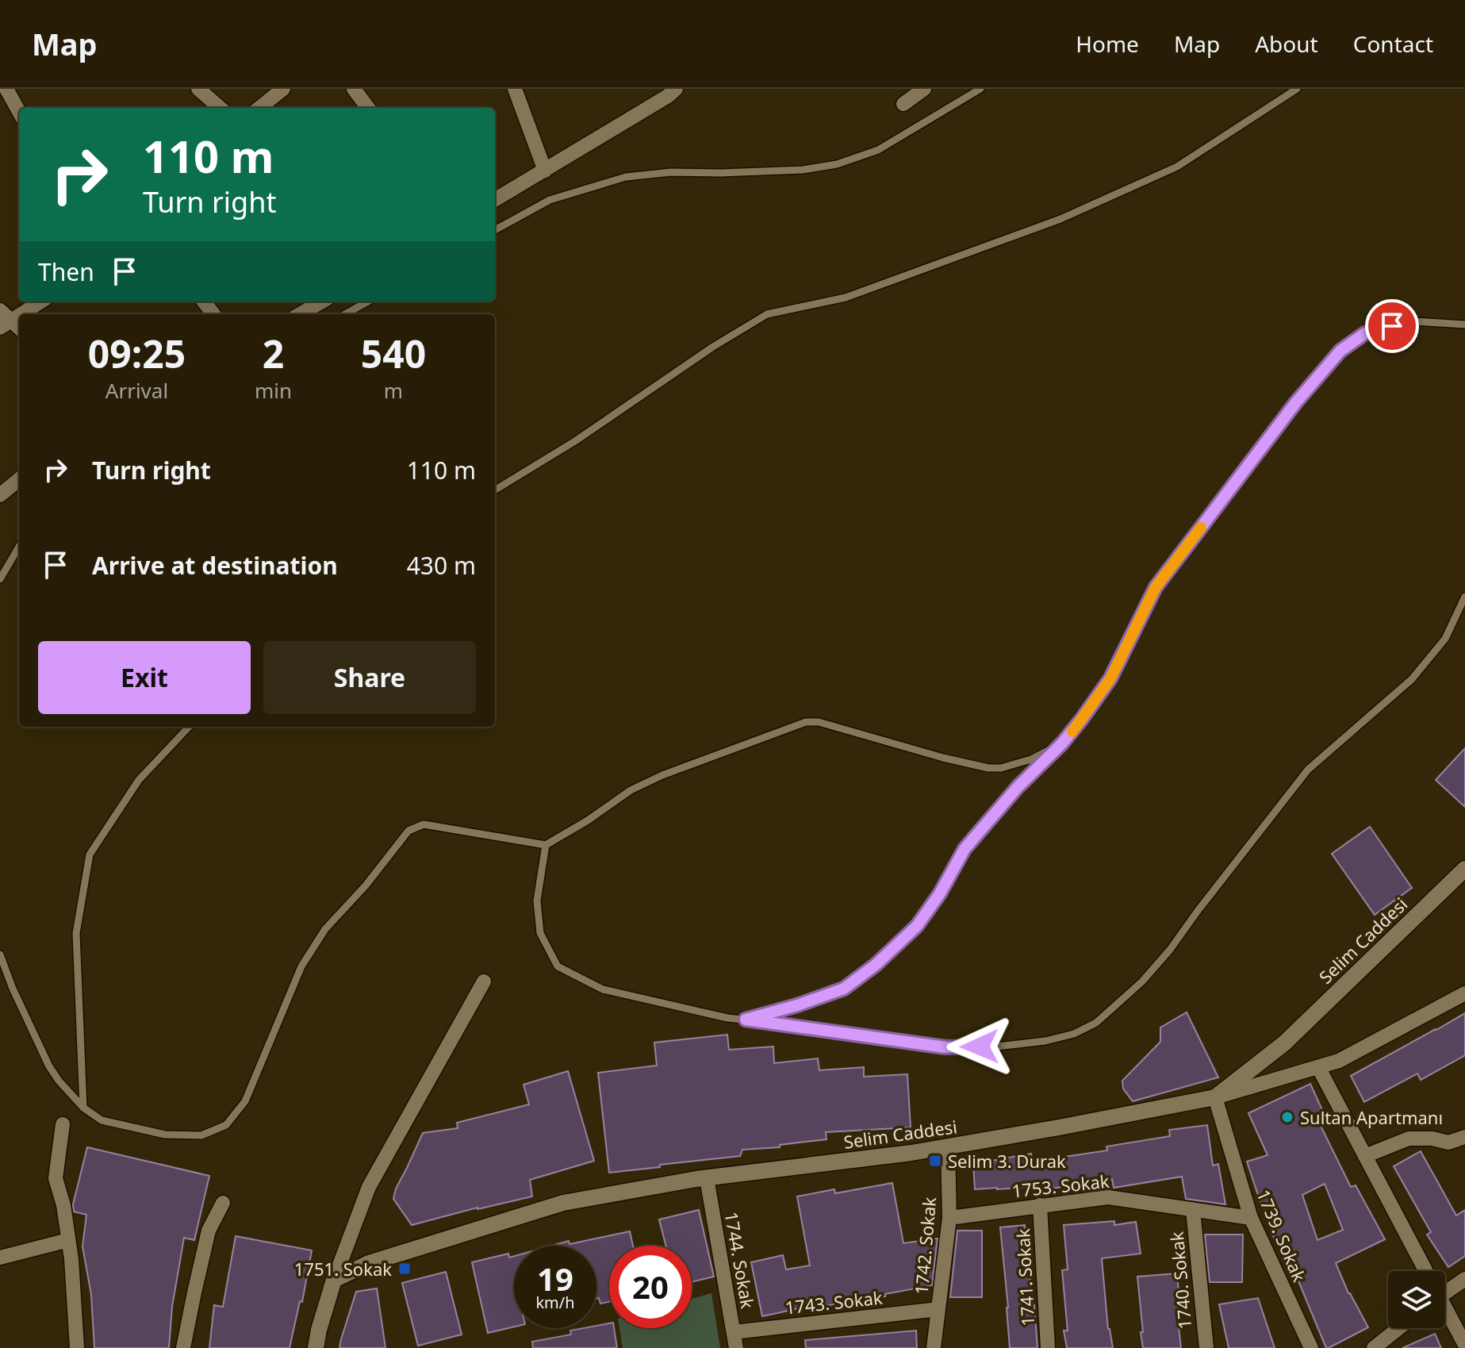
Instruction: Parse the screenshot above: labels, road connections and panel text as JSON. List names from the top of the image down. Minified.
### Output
{"streets":{"main road":["Selim Caddesi"],"street":["1753. Sokak","1739. Sokak","1742. Sokak","1744. Sokak","1741. Sokak","1740. Sokak","1743. Sokak"]},"crossings":[["Selim Caddesi","1739. Sokak"],["Selim Caddesi","1742. Sokak"],["Selim Caddesi","1744. Sokak"],["1753. Sokak","1739. Sokak"],["1753. Sokak","1742. Sokak"],["1753. Sokak","1741. Sokak"],["1753. Sokak","1740. Sokak"],["1742. Sokak","1743. Sokak"],["1744. Sokak","1743. Sokak"]],"places":{"other":["Sultan Apartmanı"],"transit":["Selim 3. Durak","1751. Sokak"]},"page":{"header":"Map","nav":["Home","Map","About","Contact"],"turn":["110 m","Turn right"],"then":"Then","eta":["09:25","Arrival","2","min","540","m"],"list":[{"name":"Turn right","value":"110 m"},{"name":"Arrive at destination","value":"430 m"}],"buttons":["Exit","Share"],"speed":"19 km/h","limit":"20"}}
